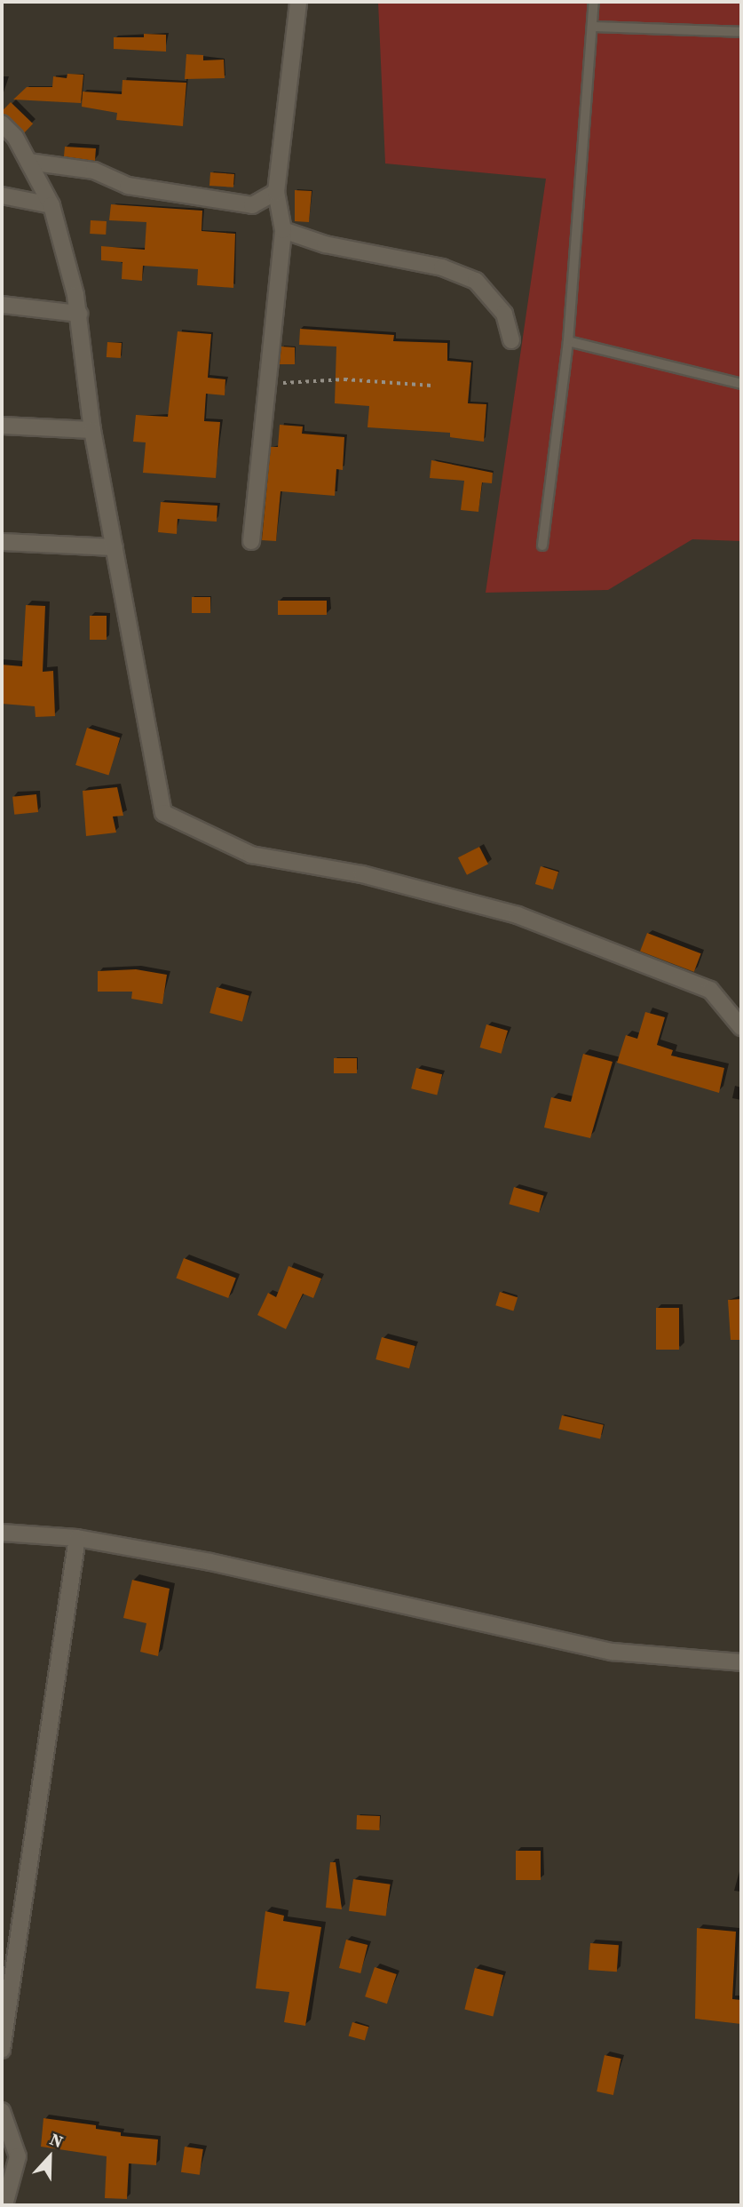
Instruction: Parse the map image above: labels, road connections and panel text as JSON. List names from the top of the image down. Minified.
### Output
{"north":"top"}
